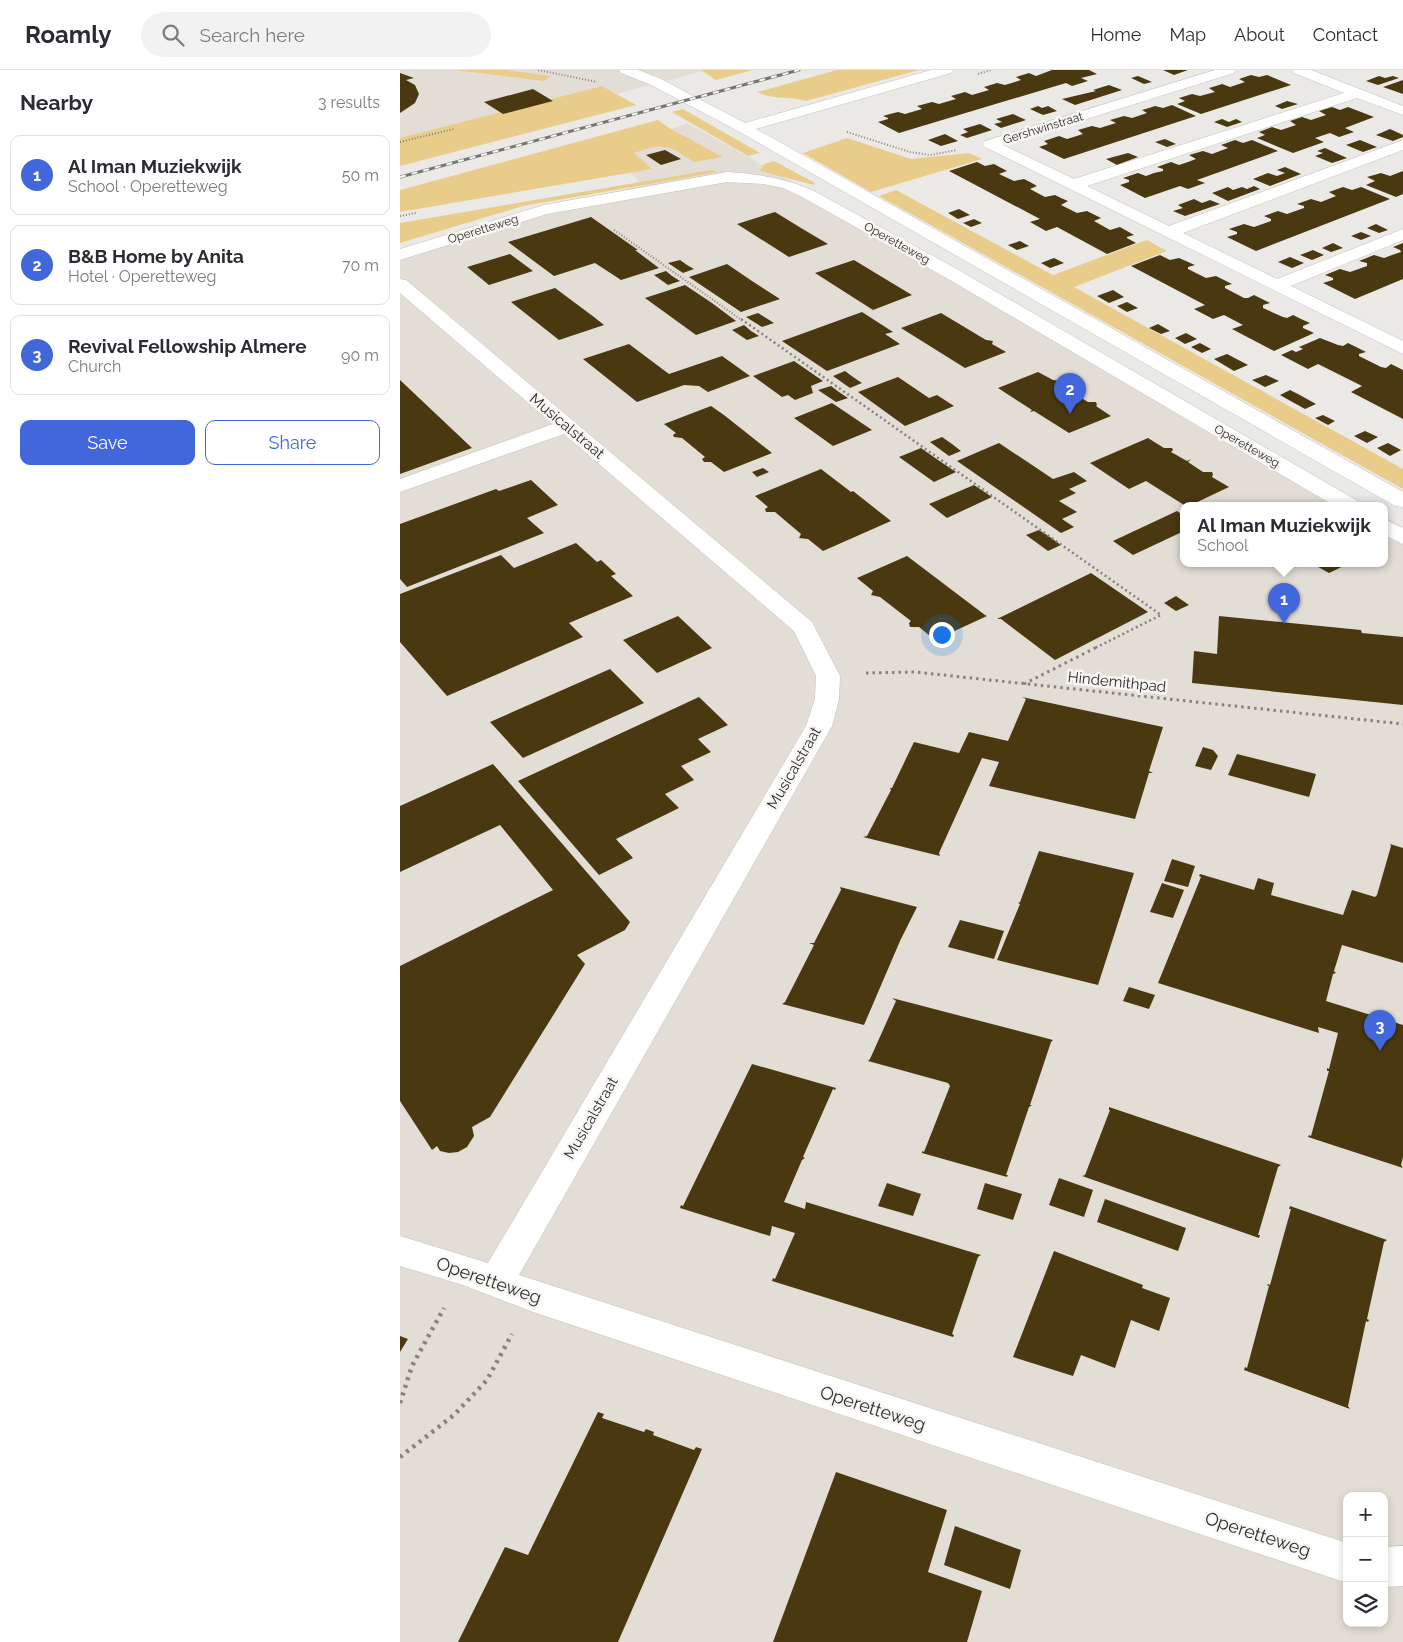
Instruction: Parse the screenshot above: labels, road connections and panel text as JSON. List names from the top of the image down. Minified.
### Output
{"streets":{"street":["Gershwinstraat","Operetteweg","Musicalstraat"],"path":["Hindemithpad"]},"crossings":[["Operetteweg","Musicalstraat"],["Musicalstraat","Hindemithpad"]],"page":{"header":"Roamly","search":"Search here","nav":["Home","Map","About","Contact"],"heading":["Nearby","3 results"],"list":[{"mark":"1","name":"Al Iman Muziekwijk","note":"School · Operetteweg","value":"50 m"},{"mark":"2","name":"B&B Home by Anita","note":"Hotel · Operetteweg","value":"70 m"},{"mark":"3","name":"Revival Fellowship Almere","note":"Church","value":"90 m"}],"pins":["2","1","3"],"buttons":["Save","Share"],"popup":["Al Iman Muziekwijk","School"],"map_buttons":["+","−"]}}
